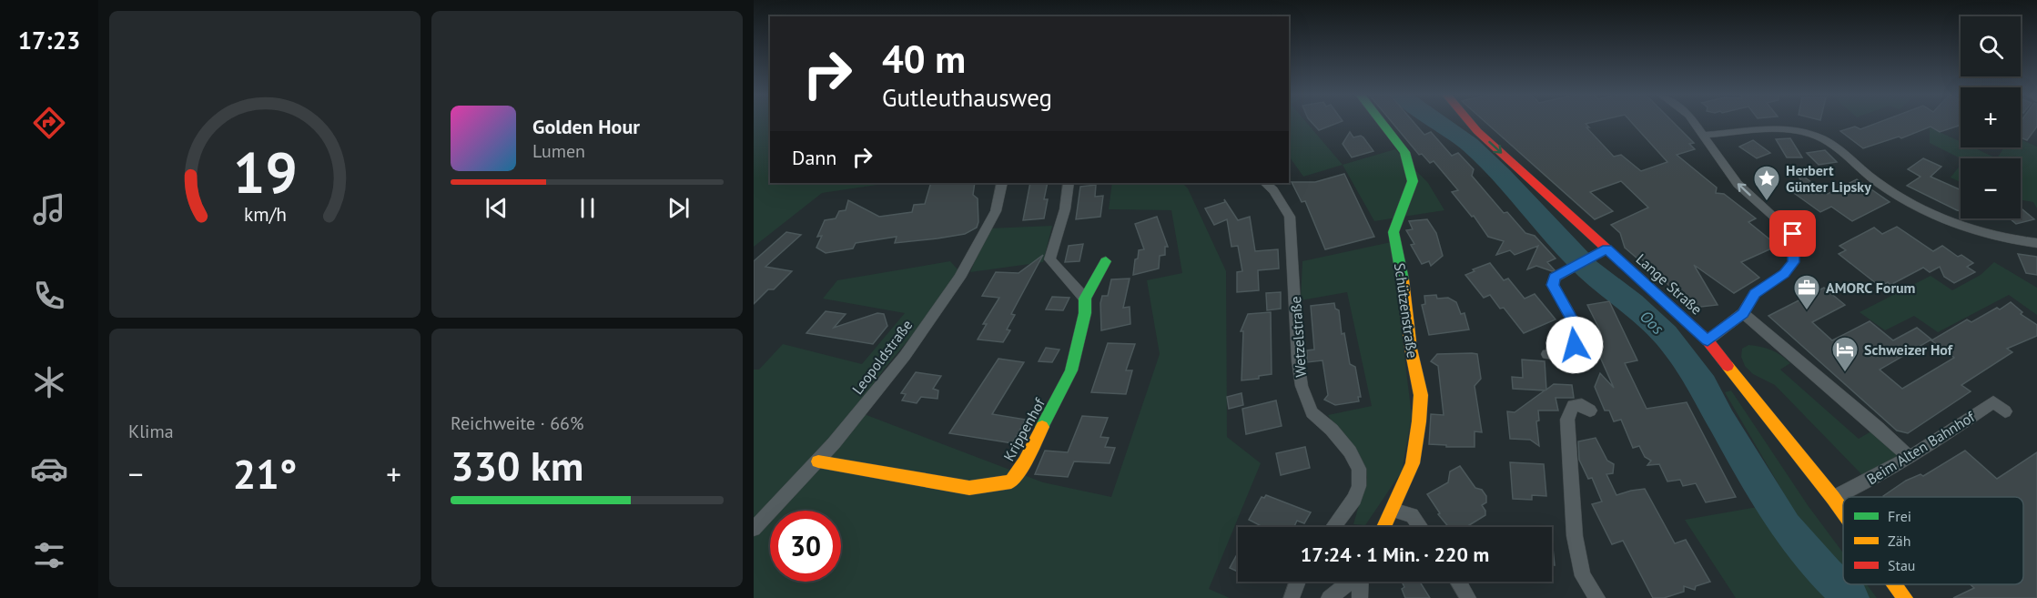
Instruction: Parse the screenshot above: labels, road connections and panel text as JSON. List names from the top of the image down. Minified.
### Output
{"streets":{"street":["Lange Straße","Schützenstraße","Wetzelstraße","Leopoldstraße","Krippenhof","Beim Alten Bahnhof"]},"crossings":[["Lange Straße","Beim Alten Bahnhof"],["Leopoldstraße","Krippenhof"]],"water":["Oos"],"places":{"place":["Herbert Günter Lipsky"],"office":["AMORC Forum"],"hotel":["Schweizer Hof"]},"legend":["Frei","Zäh","Stau"],"page":{"tabs":"17:23","map_buttons":["+","−"],"turn":["40 m","Gutleuthausweg"],"song":["Golden Hour","Lumen"],"then":"Dann","tile":["Klima",["Reichweite · 66%","330 km"]],"heat":["−","21°","+"],"limit":"30","trip":"17:24 · 1 Min. · 220 m","gauge":["19","km/h"]}}
